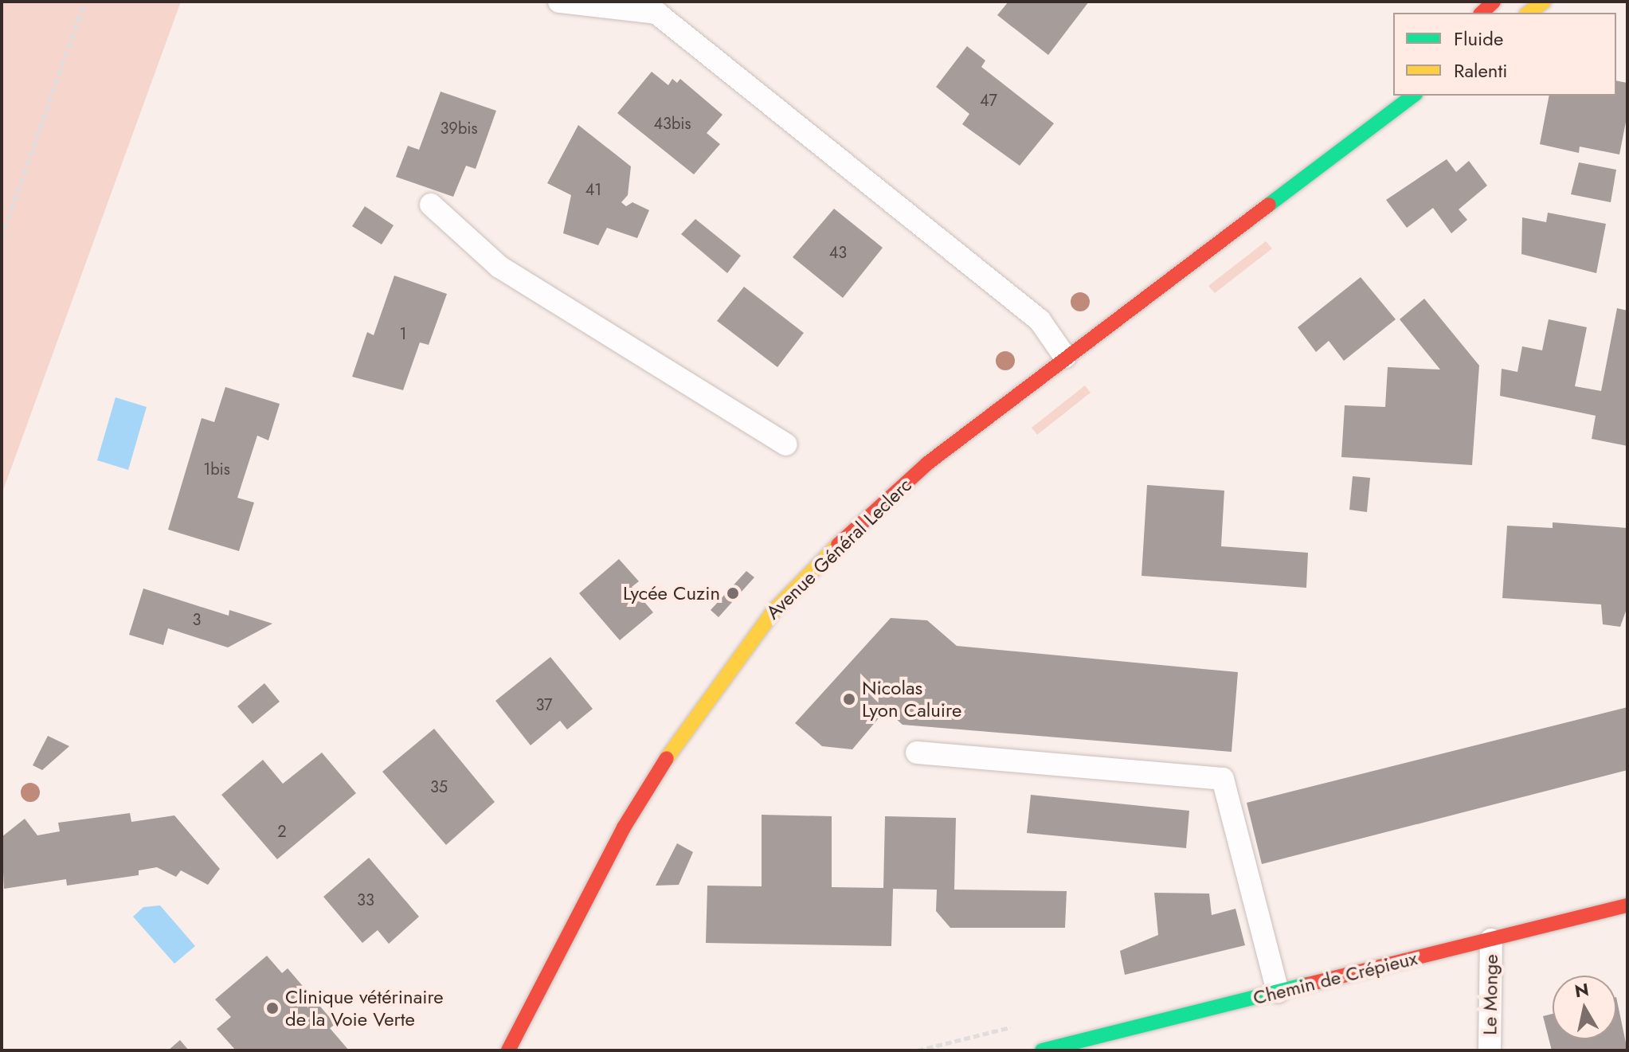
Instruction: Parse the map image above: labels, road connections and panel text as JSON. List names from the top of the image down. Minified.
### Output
{"streets":{"main road":["Avenue Général Leclerc","Chemin de Crépieux"],"lane":["Le Monge"]},"crossings":[["Chemin de Crépieux","Le Monge"]],"places":["Lycée Cuzin","Nicolas Lyon Caluire","Clinique vétérinaire de la Voie Verte"],"house_numbers":["47","43bis","39bis","41","43","1","1bis","3","37","35","2","33"],"legend":["Fluide","Ralenti"],"north":"top"}
